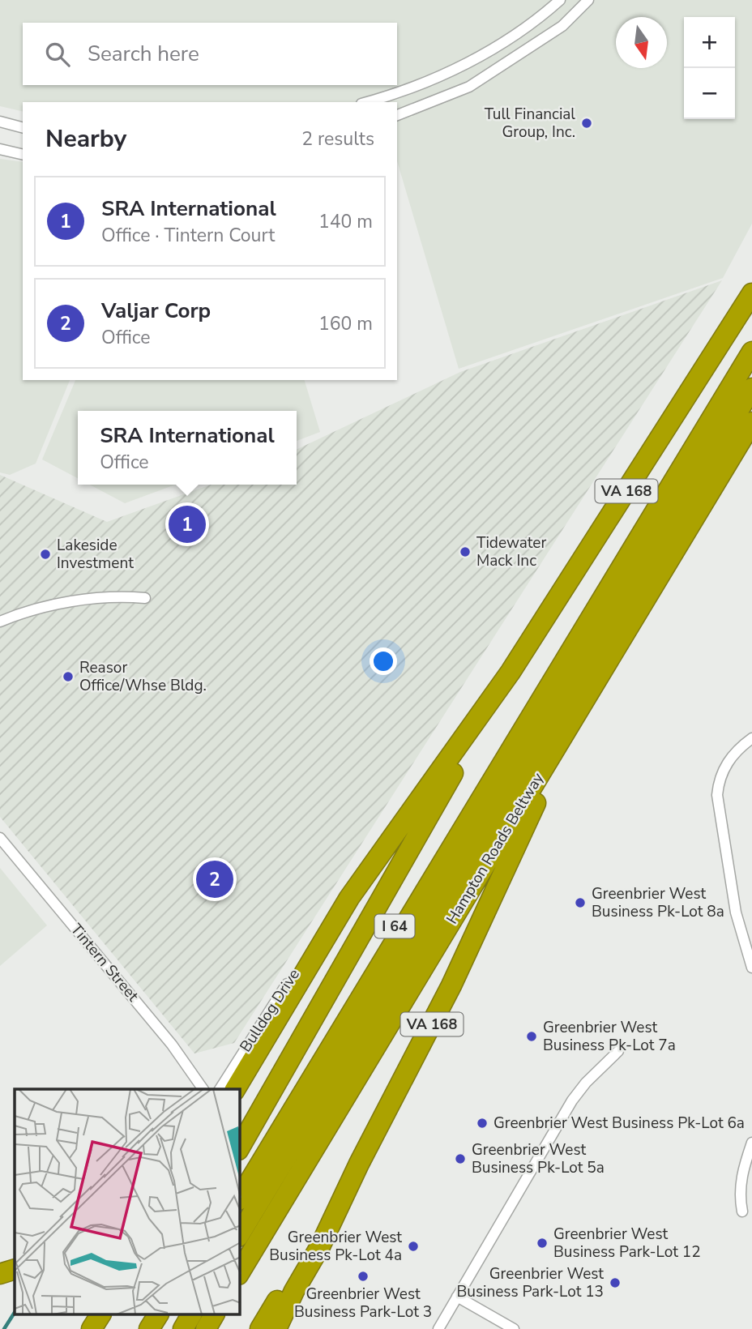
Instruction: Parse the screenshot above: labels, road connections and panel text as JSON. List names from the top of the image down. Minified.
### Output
{"streets":{"highway":["VA 168","Hampton Roads Beltway","I 64"],"street":["Tintern Street","Bulldog Drive"]},"crossings":[["VA 168","Hampton Roads Beltway"]],"places":["Tull Financial Group, Inc.","Tidewater Mack Inc","Lakeside Investment","Reasor Office/Whse Bldg.","Greenbrier West Business Pk-Lot 8a","Greenbrier West Business Pk-Lot 7a","Greenbrier West Business Pk-Lot 6a","Greenbrier West Business Pk-Lot 5a","Greenbrier West Business Park-Lot 12","Greenbrier West Business Pk-Lot 4a","Greenbrier West Business Park-Lot 3","Greenbrier West Business Park-Lot 13"],"north":"bottom","page":{"map_buttons":["+","−"],"search":"Search here","heading":["Nearby","2 results"],"list":[{"mark":"1","name":"SRA International","note":"Office · Tintern Court","value":"140 m"},{"mark":"2","name":"Valjar Corp","note":"Office","value":"160 m"}],"popup":["SRA International","Office"],"pins":["1","2"]}}
